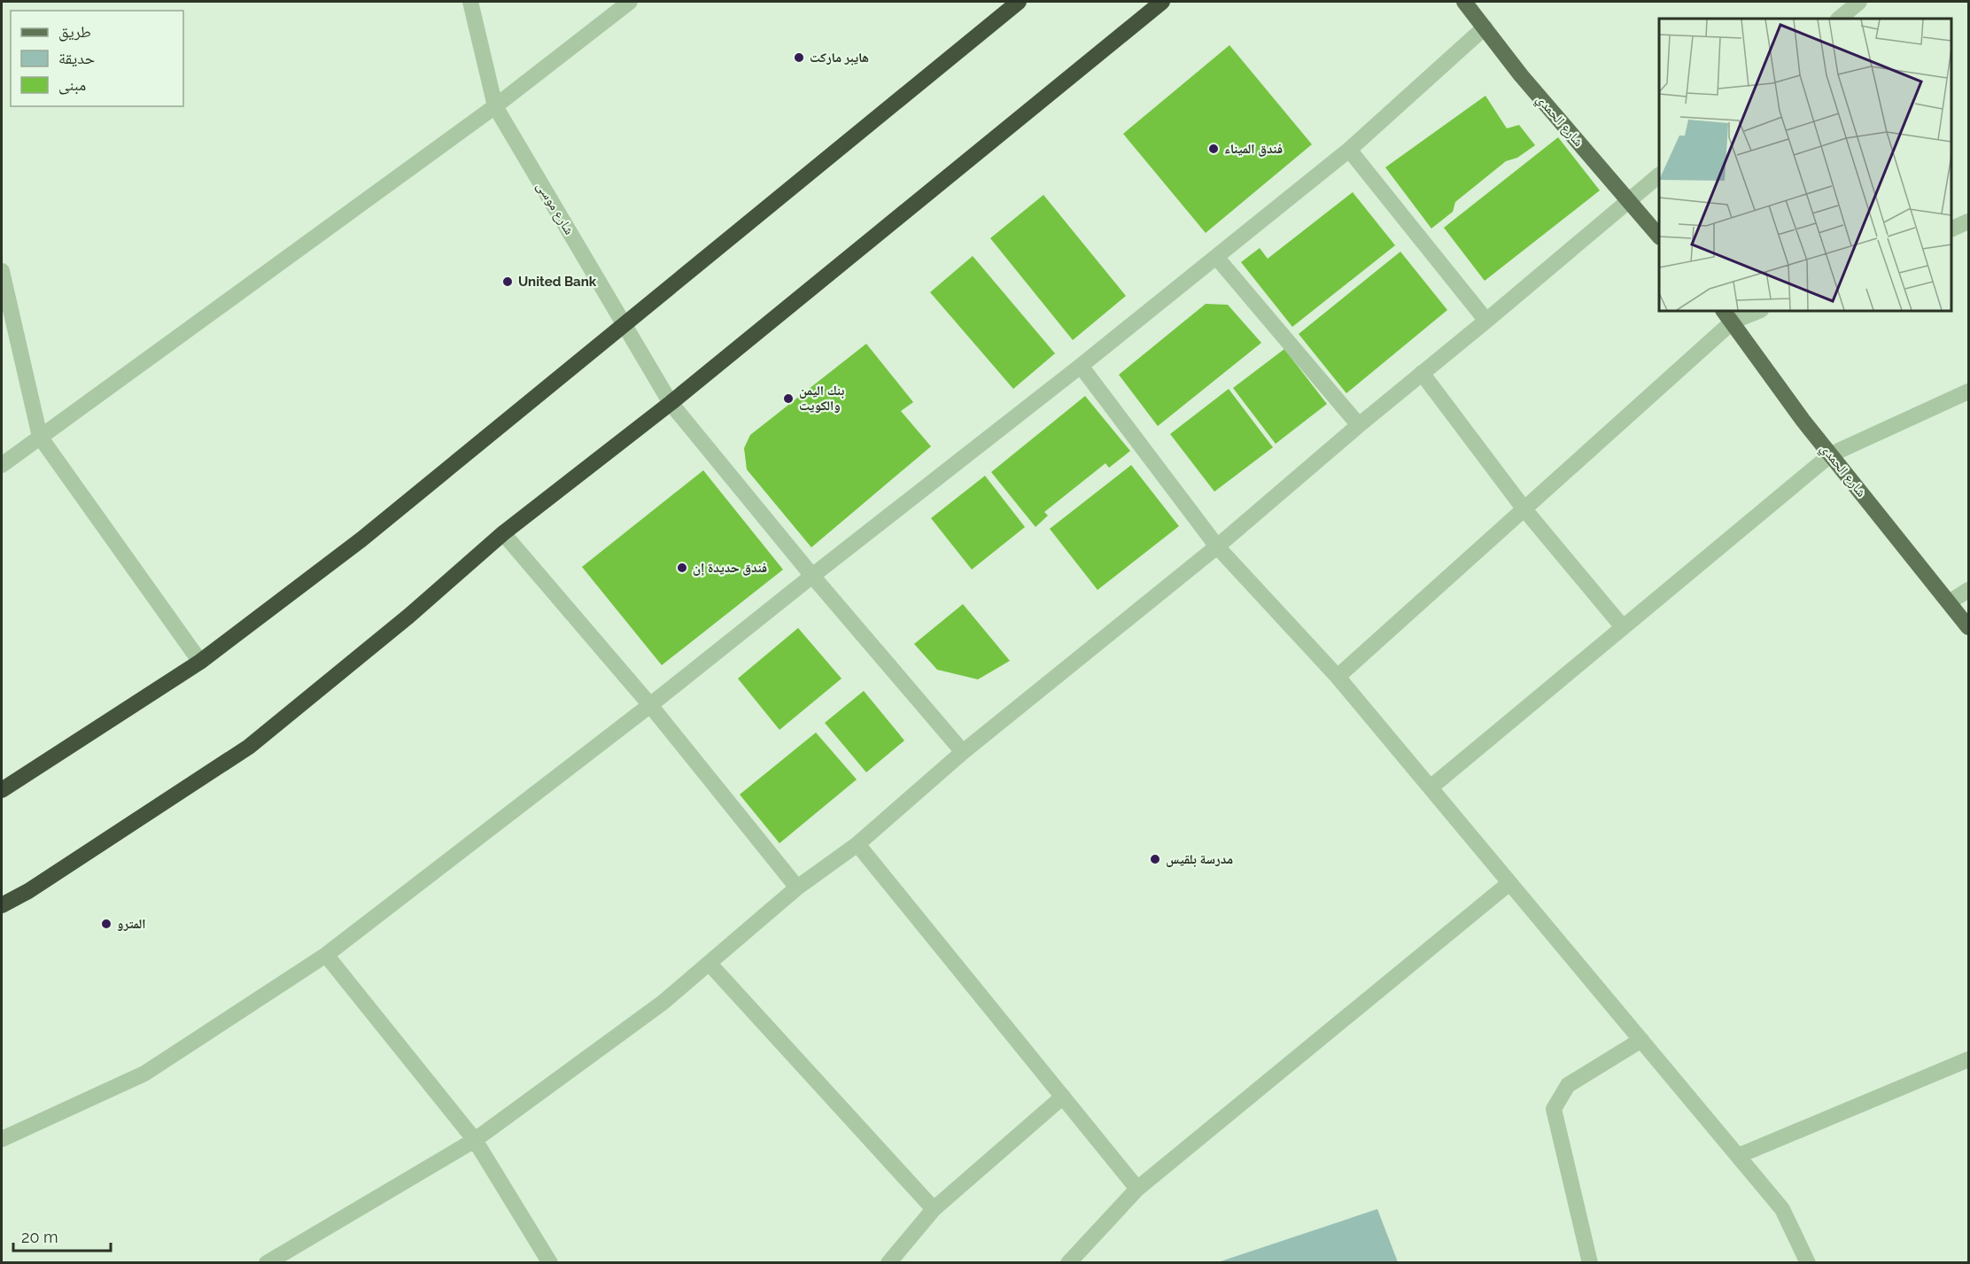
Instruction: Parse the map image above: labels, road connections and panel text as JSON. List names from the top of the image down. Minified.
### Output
{"streets":{"main road":["شارع الحمدي"],"street":["شارع موسى"]},"places":["هايبر ماركت","فندق الميناء","United Bank","بنك اليمن والكويت","فندق حديدة إن","مدرسة بلقيس","المترو"],"legend":["طريق","حديقة","مبنى"],"scale_bar":"20 m"}
